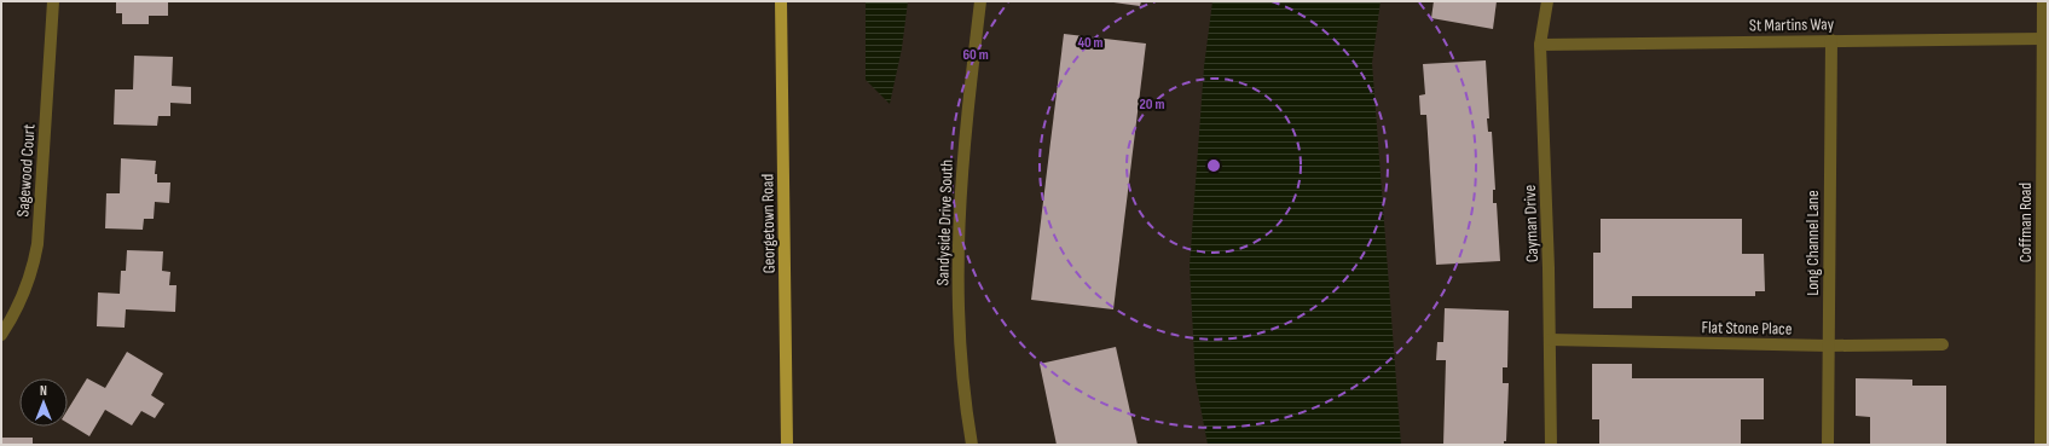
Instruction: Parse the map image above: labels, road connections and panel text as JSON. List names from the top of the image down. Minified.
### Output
{"streets":{"main road":["Georgetown Road"],"street":["St Martins Way","Sagewood Court","Sandyside Drive South","Coffman Road","Cayman Drive","Long Channel Lane","Flat Stone Place"]},"crossings":[["St Martins Way","Coffman Road"],["St Martins Way","Cayman Drive"],["St Martins Way","Long Channel Lane"],["Cayman Drive","Flat Stone Place"],["Long Channel Lane","Flat Stone Place"]],"north":"top","rings":["40 m","60 m","20 m"]}
